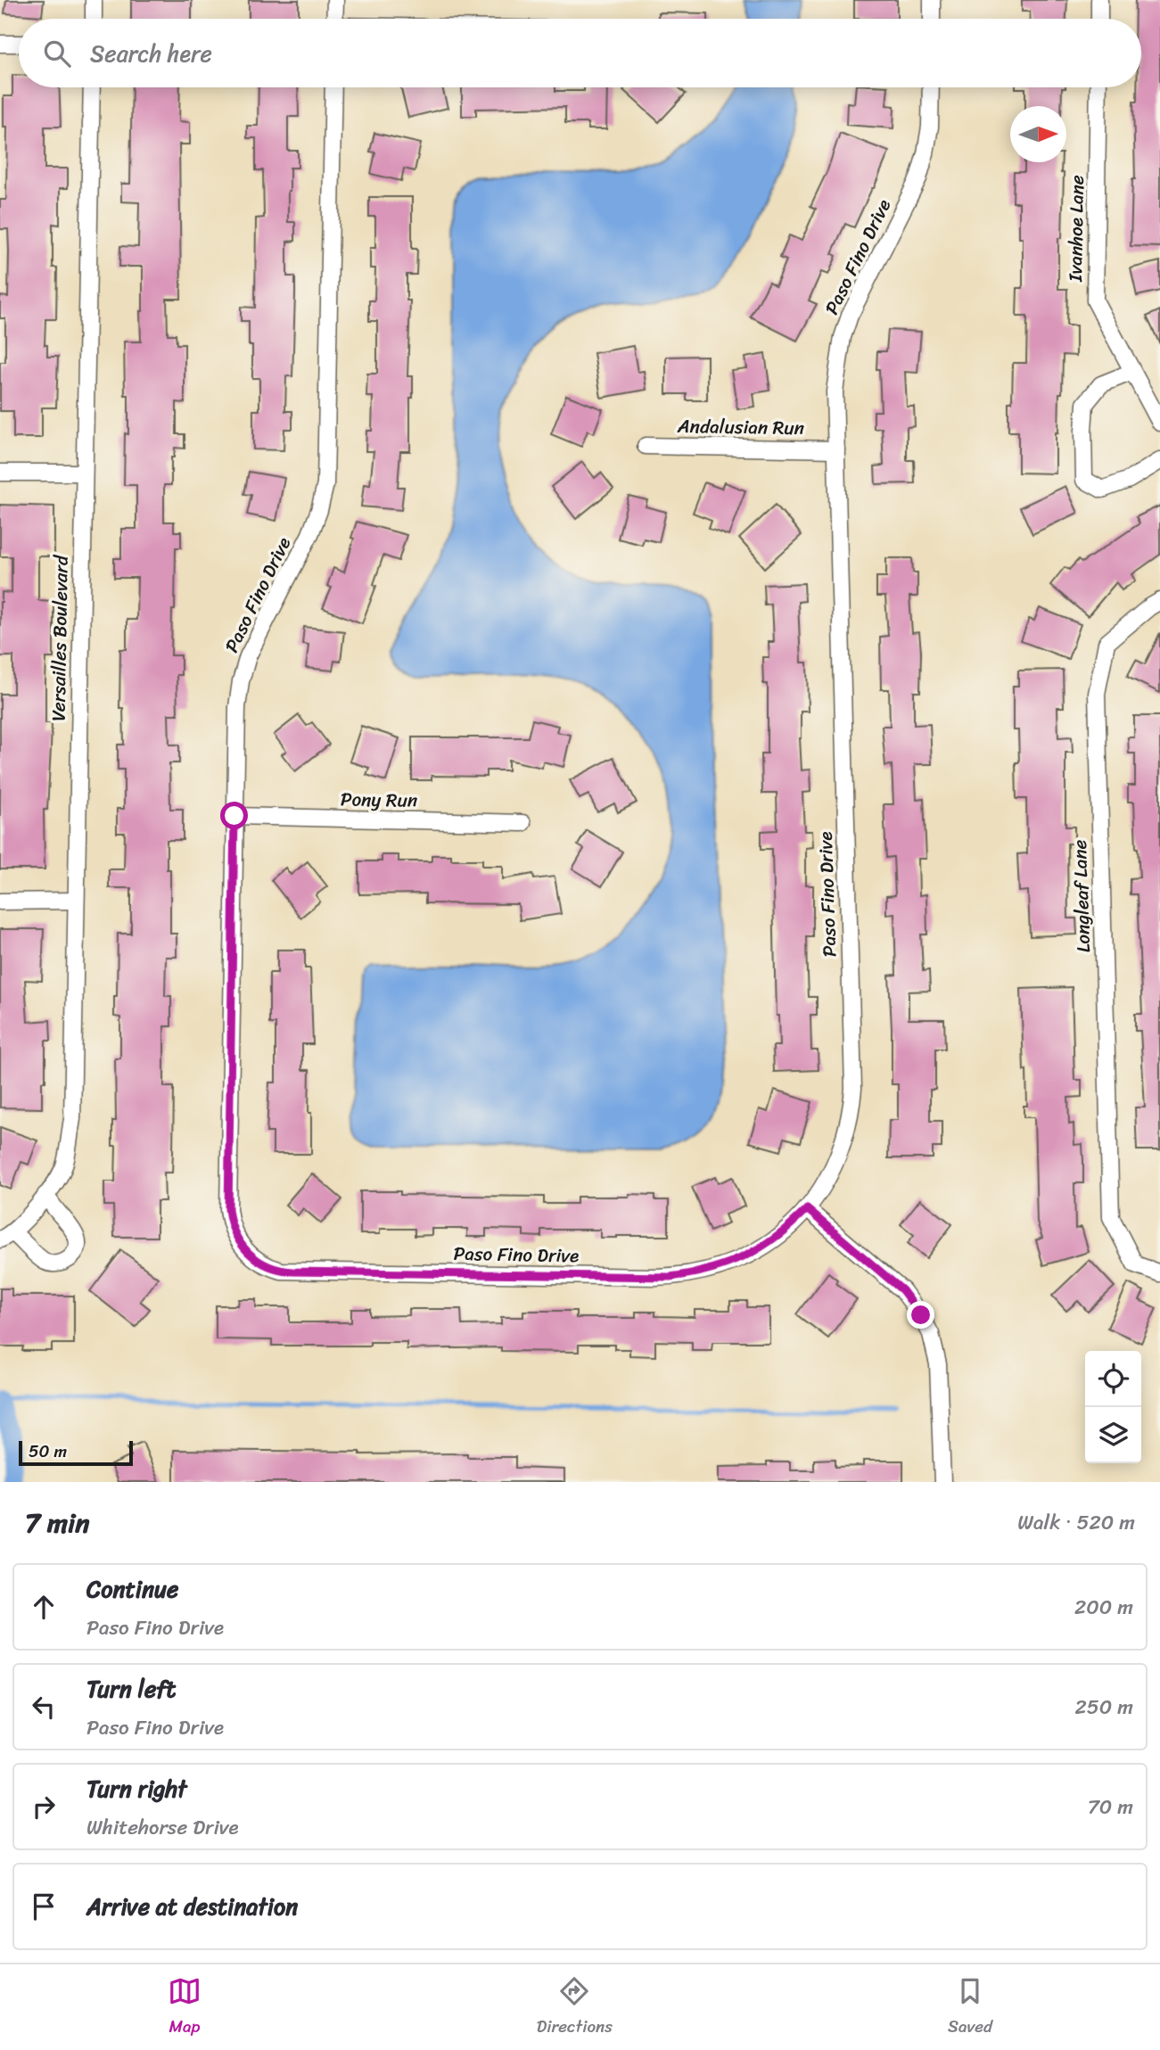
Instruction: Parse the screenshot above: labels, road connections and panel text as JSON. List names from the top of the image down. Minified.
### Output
{"streets":{"street":["Ivanhoe Lane","Paso Fino Drive","Andalusian Run","Versailles Boulevard","Pony Run","Longleaf Lane"]},"crossings":[["Paso Fino Drive","Andalusian Run"],["Paso Fino Drive","Pony Run"]],"scale_bar":"50 m","north":"right","page":{"search":"Search here","scale":"50 m","heading":["7 min","Walk · 520 m"],"list":[["Continue","Paso Fino Drive","200 m"],["Turn left","Paso Fino Drive","250 m"],["Turn right","Whitehorse Drive","70 m"],"Arrive at destination"],"nav":["Map","Directions","Saved"]}}
